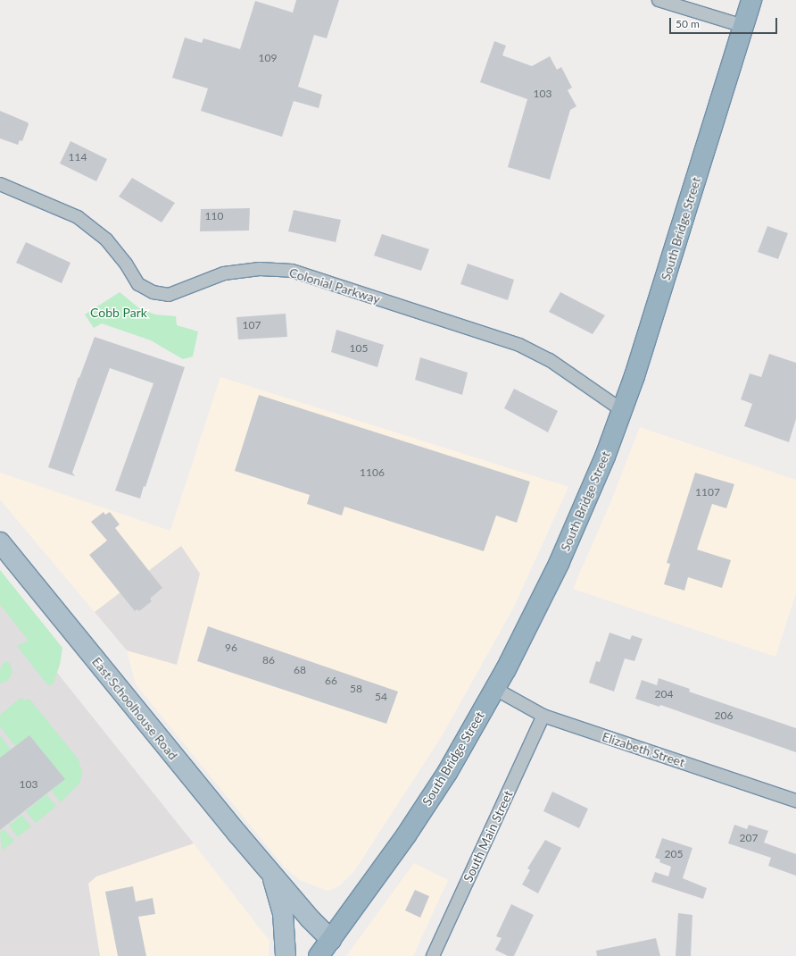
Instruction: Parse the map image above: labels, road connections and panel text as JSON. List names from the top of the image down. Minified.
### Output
{"streets":{"highway":["South Bridge Street"],"main road":["East Schoolhouse Road"],"street":["Colonial Parkway","Elizabeth Street","South Main Street"]},"crossings":[["South Bridge Street","Colonial Parkway"],["South Bridge Street","East Schoolhouse Road"],["South Bridge Street","Elizabeth Street"],["Elizabeth Street","South Main Street"]],"parks":["Cobb Park"],"house_numbers":["109","103","114","110","107","105","1106","1107","96","86","68","66","58","204","54","206","103","207","205"],"scale_bar":"50 m"}
